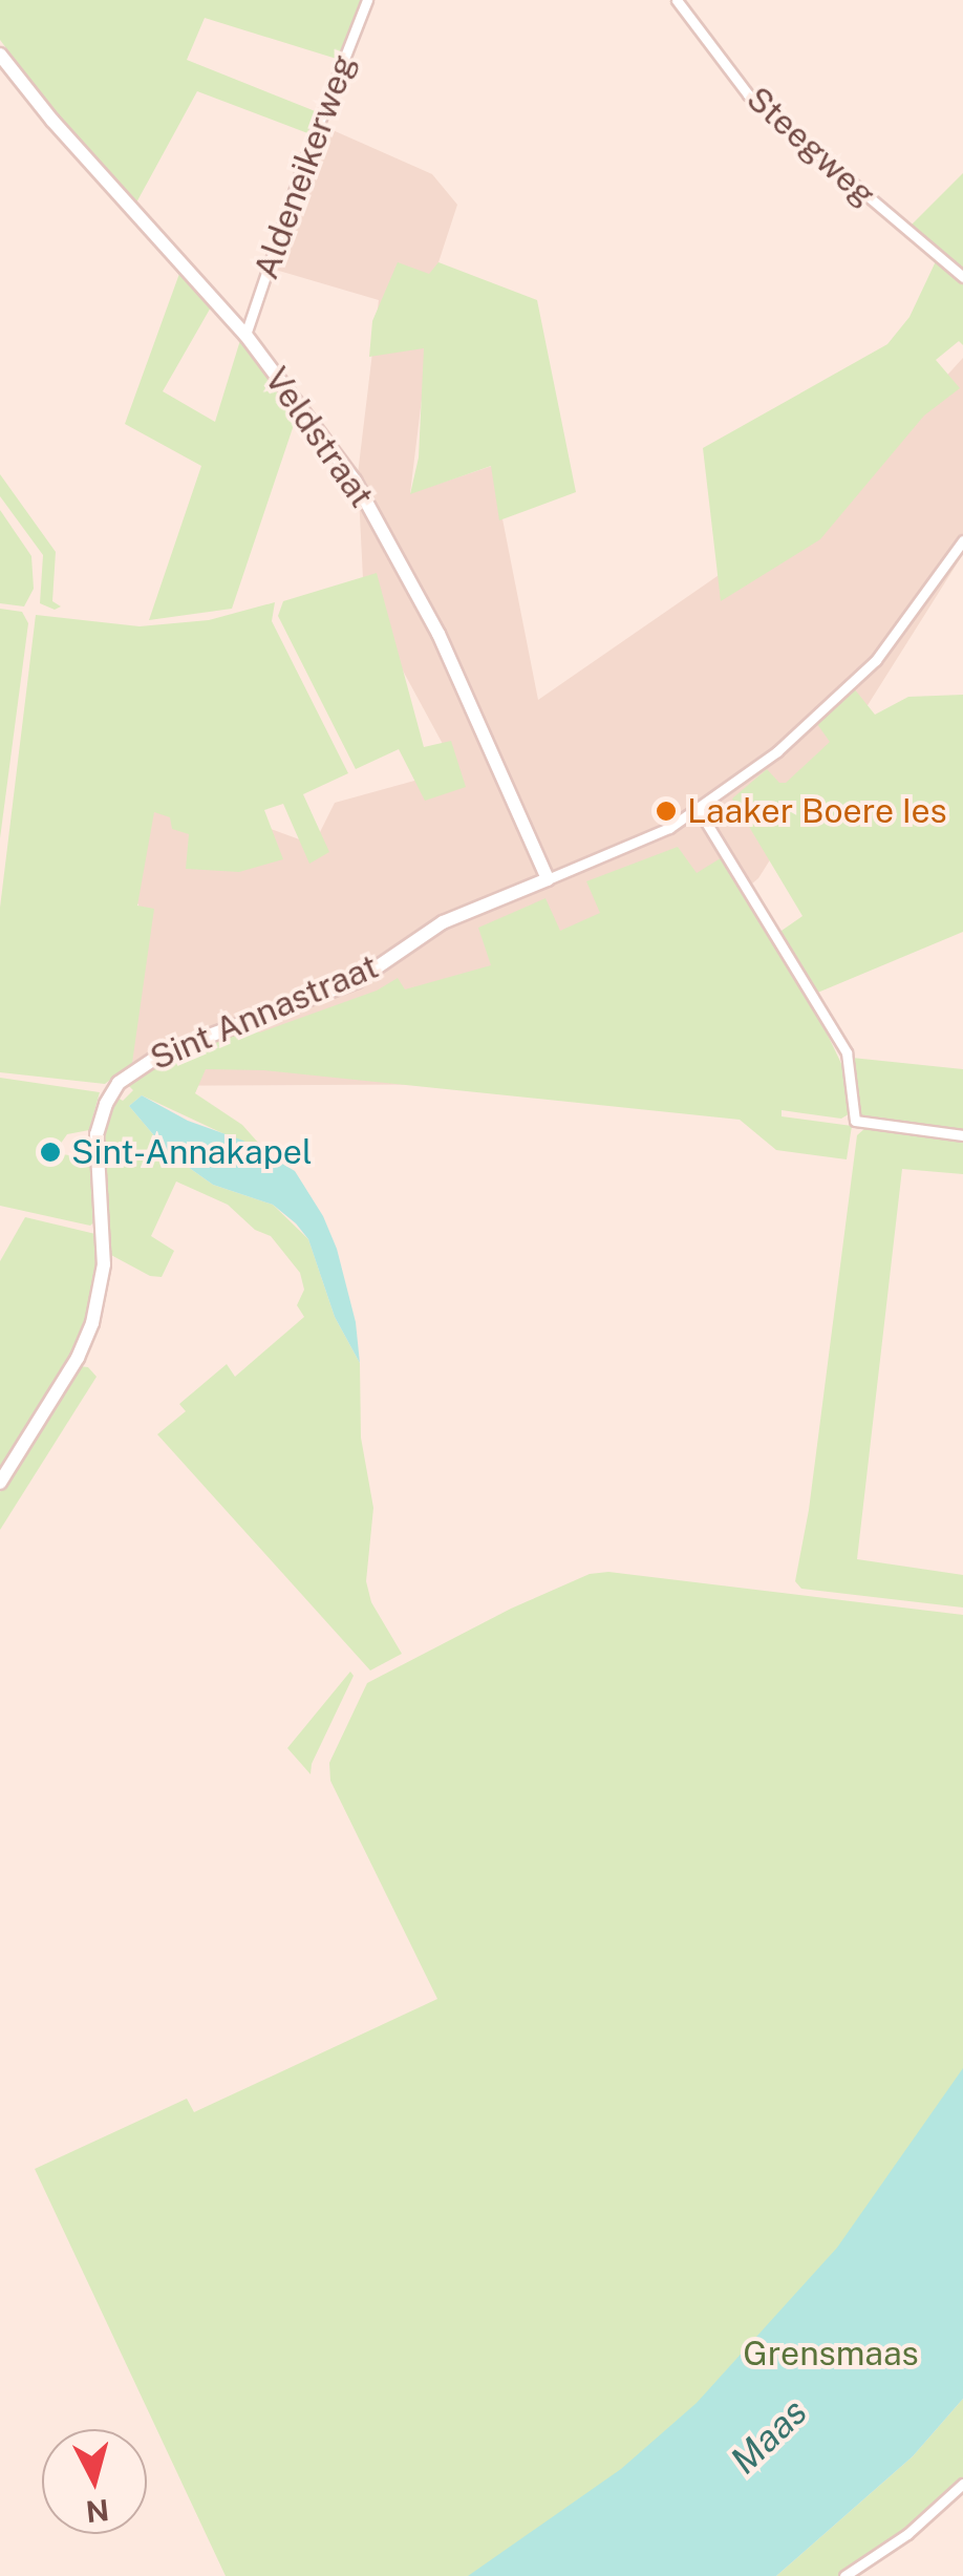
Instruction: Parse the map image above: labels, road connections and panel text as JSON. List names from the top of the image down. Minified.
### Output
{"streets":{"street":["Steegweg","Aldeneikerweg","Veldstraat","Sint Annastraat"]},"crossings":[["Aldeneikerweg","Veldstraat"],["Veldstraat","Sint Annastraat"]],"water":["Maas"],"parks":["Grensmaas"],"places":["Laaker Boere Ies","Sint-Annakapel"],"north":"bottom"}
